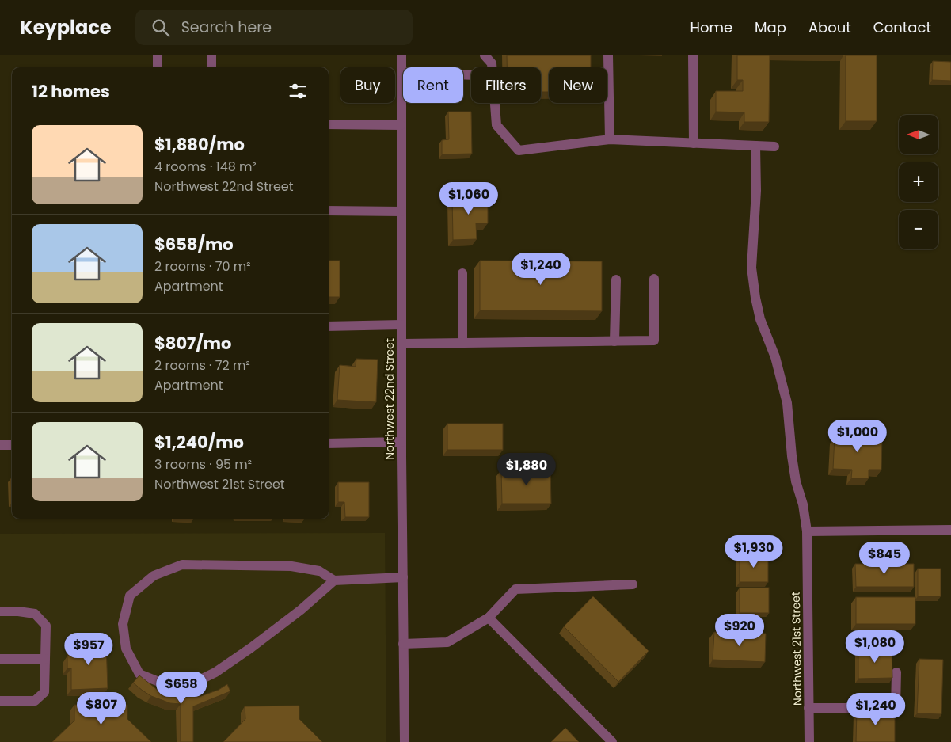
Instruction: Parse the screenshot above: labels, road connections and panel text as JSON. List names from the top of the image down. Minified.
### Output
{"streets":{"street":["Northwest 22nd Street","Northwest 21st Street"]},"north":"left","page":{"header":"Keyplace","search":"Search here","nav":["Home","Map","About","Contact"],"chip":["Buy","Rent","Filters","New"],"heading":"12 homes","map_buttons":["+","−"],"list":[{"name":"$1,880/mo","note":"4 rooms · 148 m² · Northwest 22nd Street"},{"name":"$658/mo","note":"2 rooms · 70 m² · Apartment"},{"name":"$807/mo","note":"2 rooms · 72 m² · Apartment"},{"name":"$1,240/mo","note":"3 rooms · 95 m² · Northwest 21st Street"}],"price":["$1,060","$1,240","$1,000","$1,880","$1,930","$845","$920","$1,080","$957","$658","$807","$1,240"]}}
